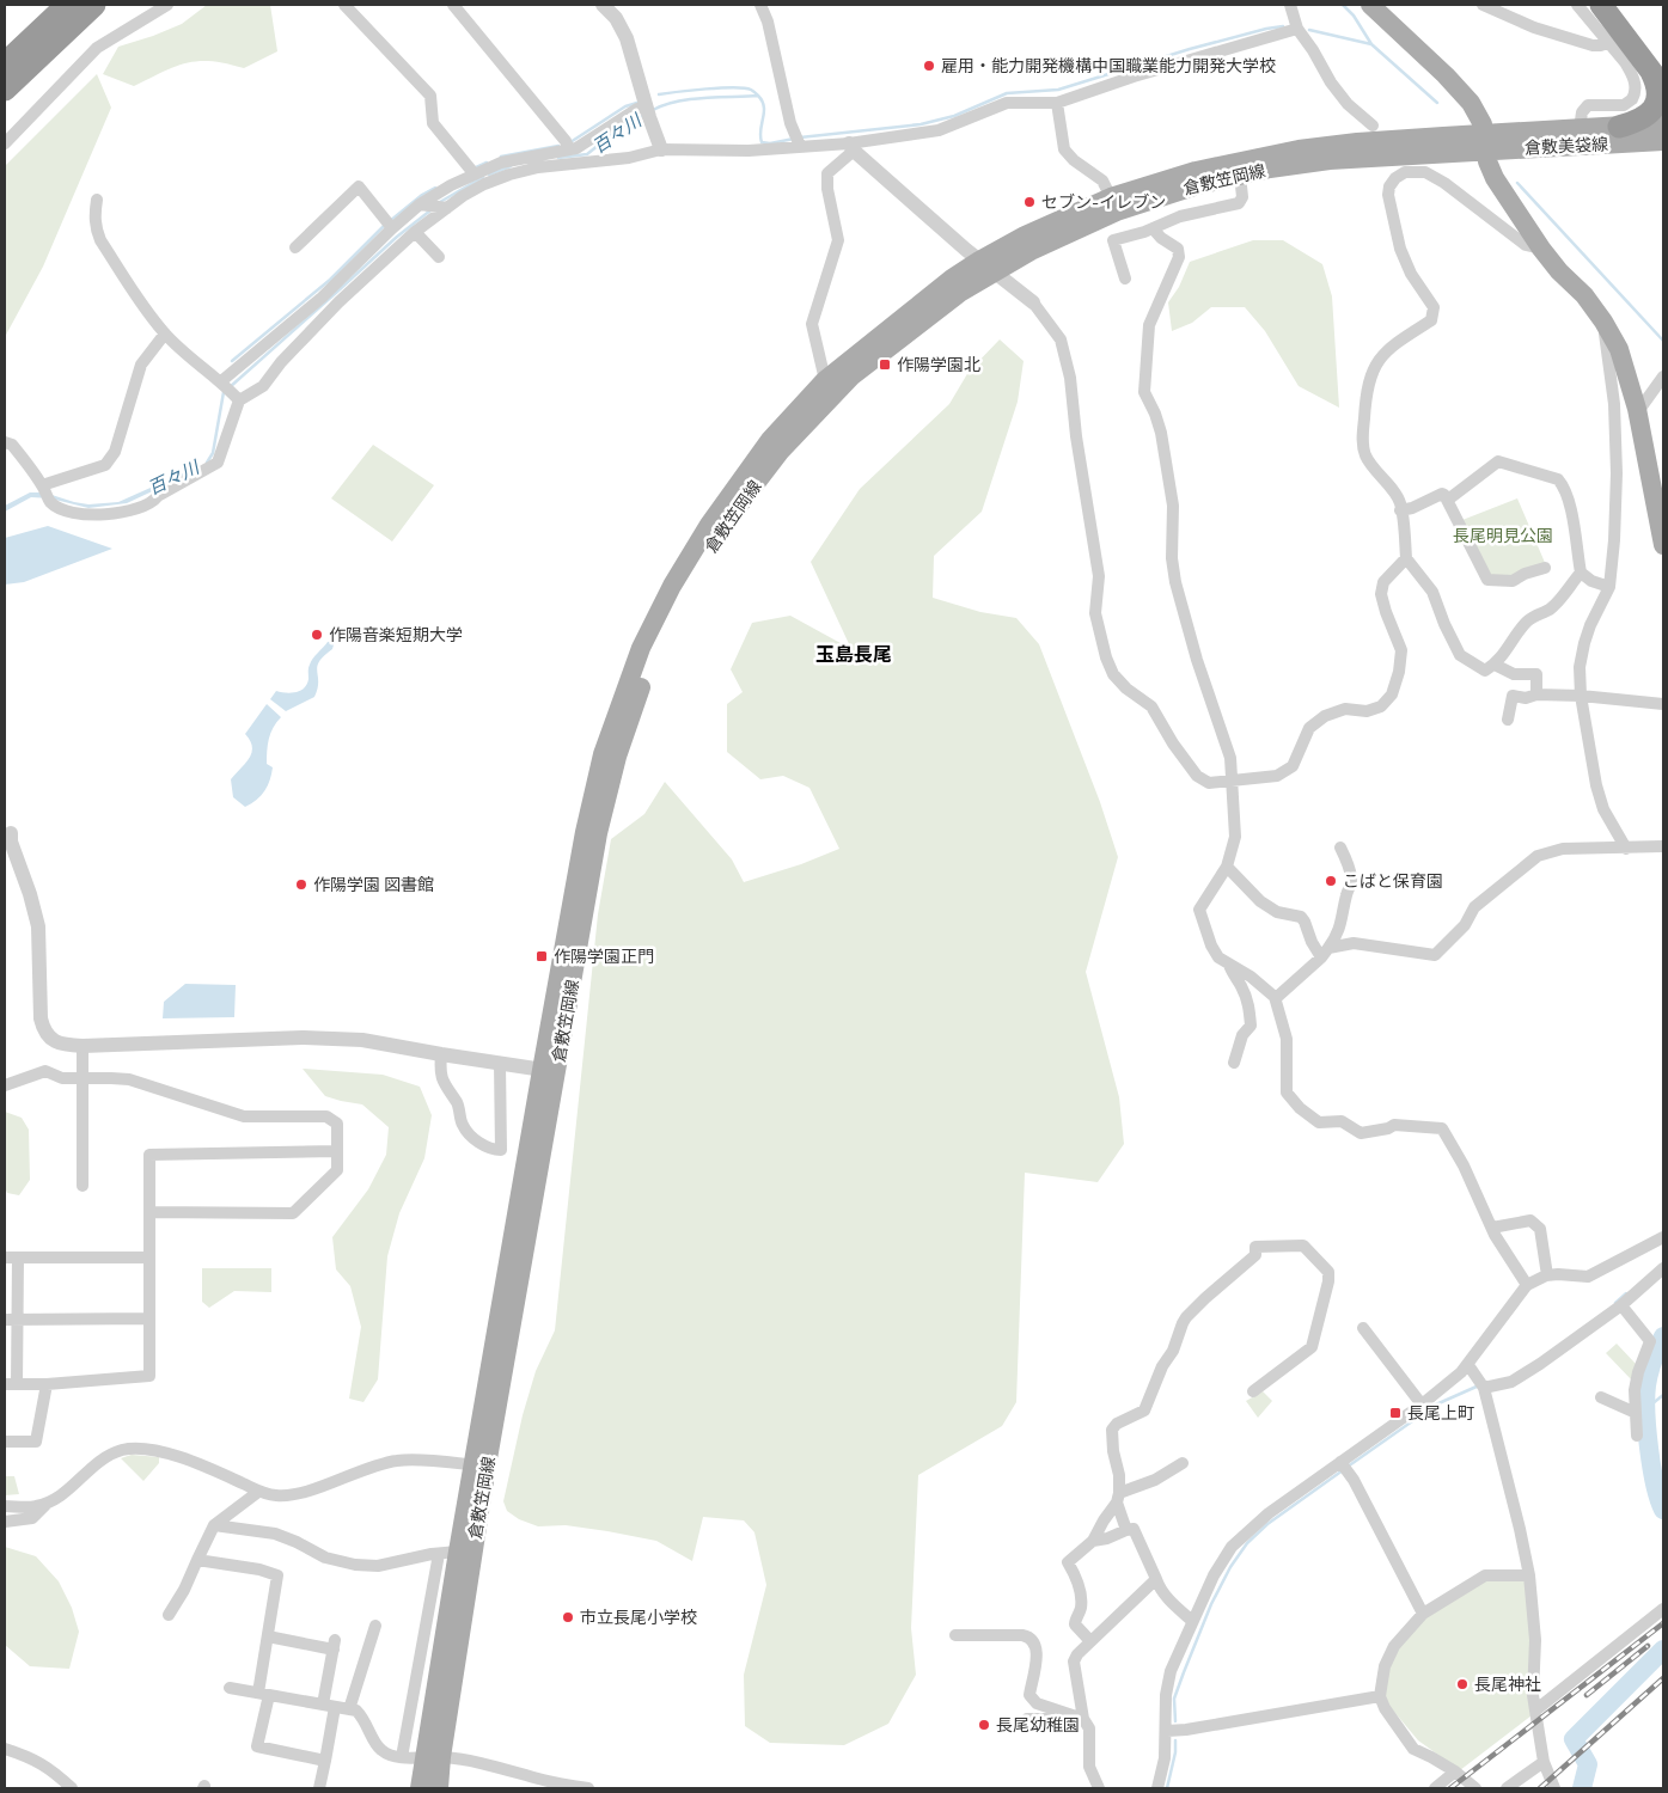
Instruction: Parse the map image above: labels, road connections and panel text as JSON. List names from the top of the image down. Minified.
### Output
{"streets":{"main road":["倉敷美袋線","倉敷笠岡線"]},"crossings":[["倉敷美袋線","倉敷笠岡線"]],"districts":["玉島長尾"],"water":["百々川"],"parks":["長尾明見公園"],"places":{"other":["雇用・能力開発機構中国職業能力開発大学校","セブン-イレブン","作陽音楽短期大学","こばと保育園","作陽学園 図書館","市立長尾小学校","長尾神社","長尾幼稚園"],"transit":["作陽学園北","作陽学園正門","長尾上町"]}}
